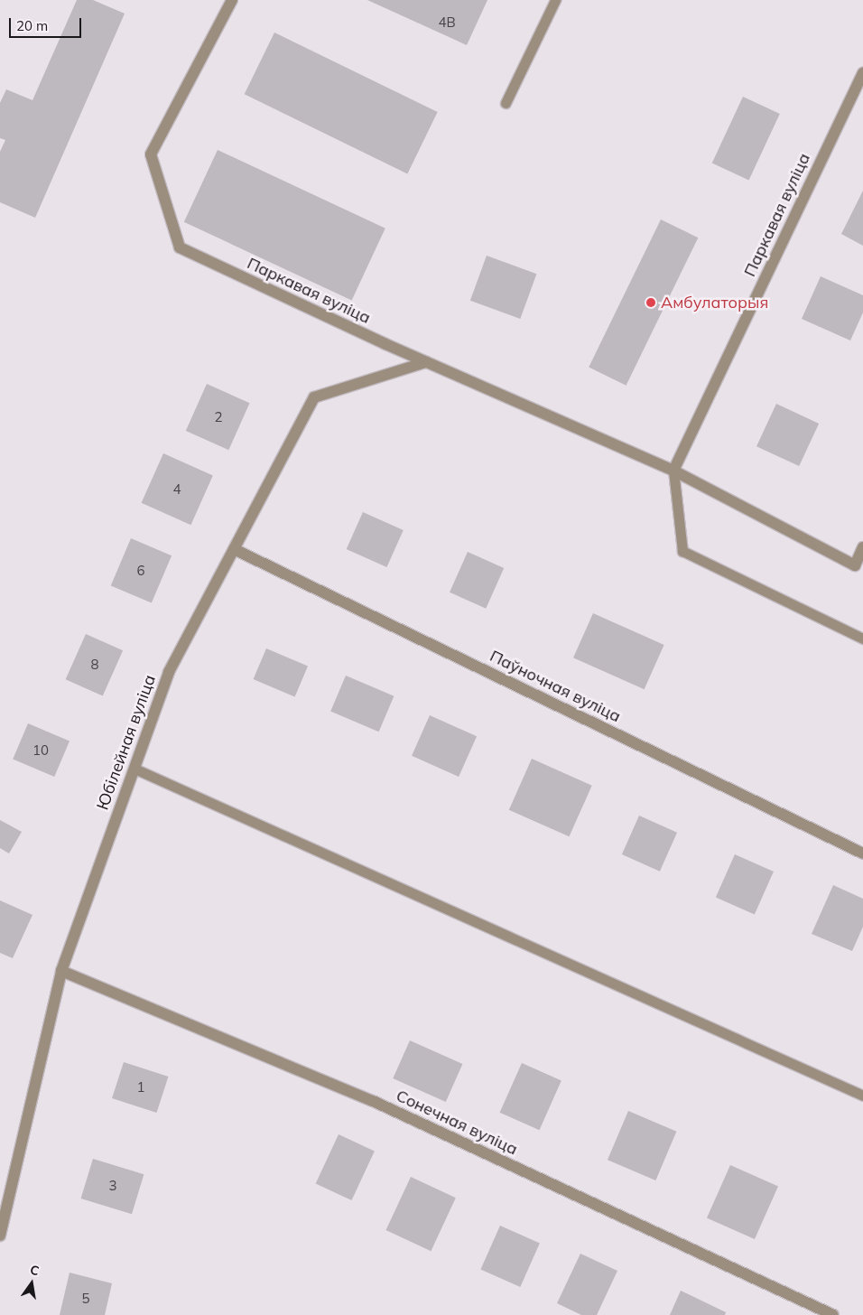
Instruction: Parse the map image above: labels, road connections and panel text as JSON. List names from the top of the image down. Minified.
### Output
{"streets":{"street":["Паркавая вуліца","Паўночная вуліца","Юбілейная вуліца","Сонечная вуліца"]},"crossings":[["Паркавая вуліца","Юбілейная вуліца"],["Паўночная вуліца","Юбілейная вуліца"],["Юбілейная вуліца","Сонечная вуліца"]],"places":["Амбулаторыя"],"house_numbers":["4В","2","4","6","8","10","1","3","5"],"scale_bar":"20 m","north":"top"}
